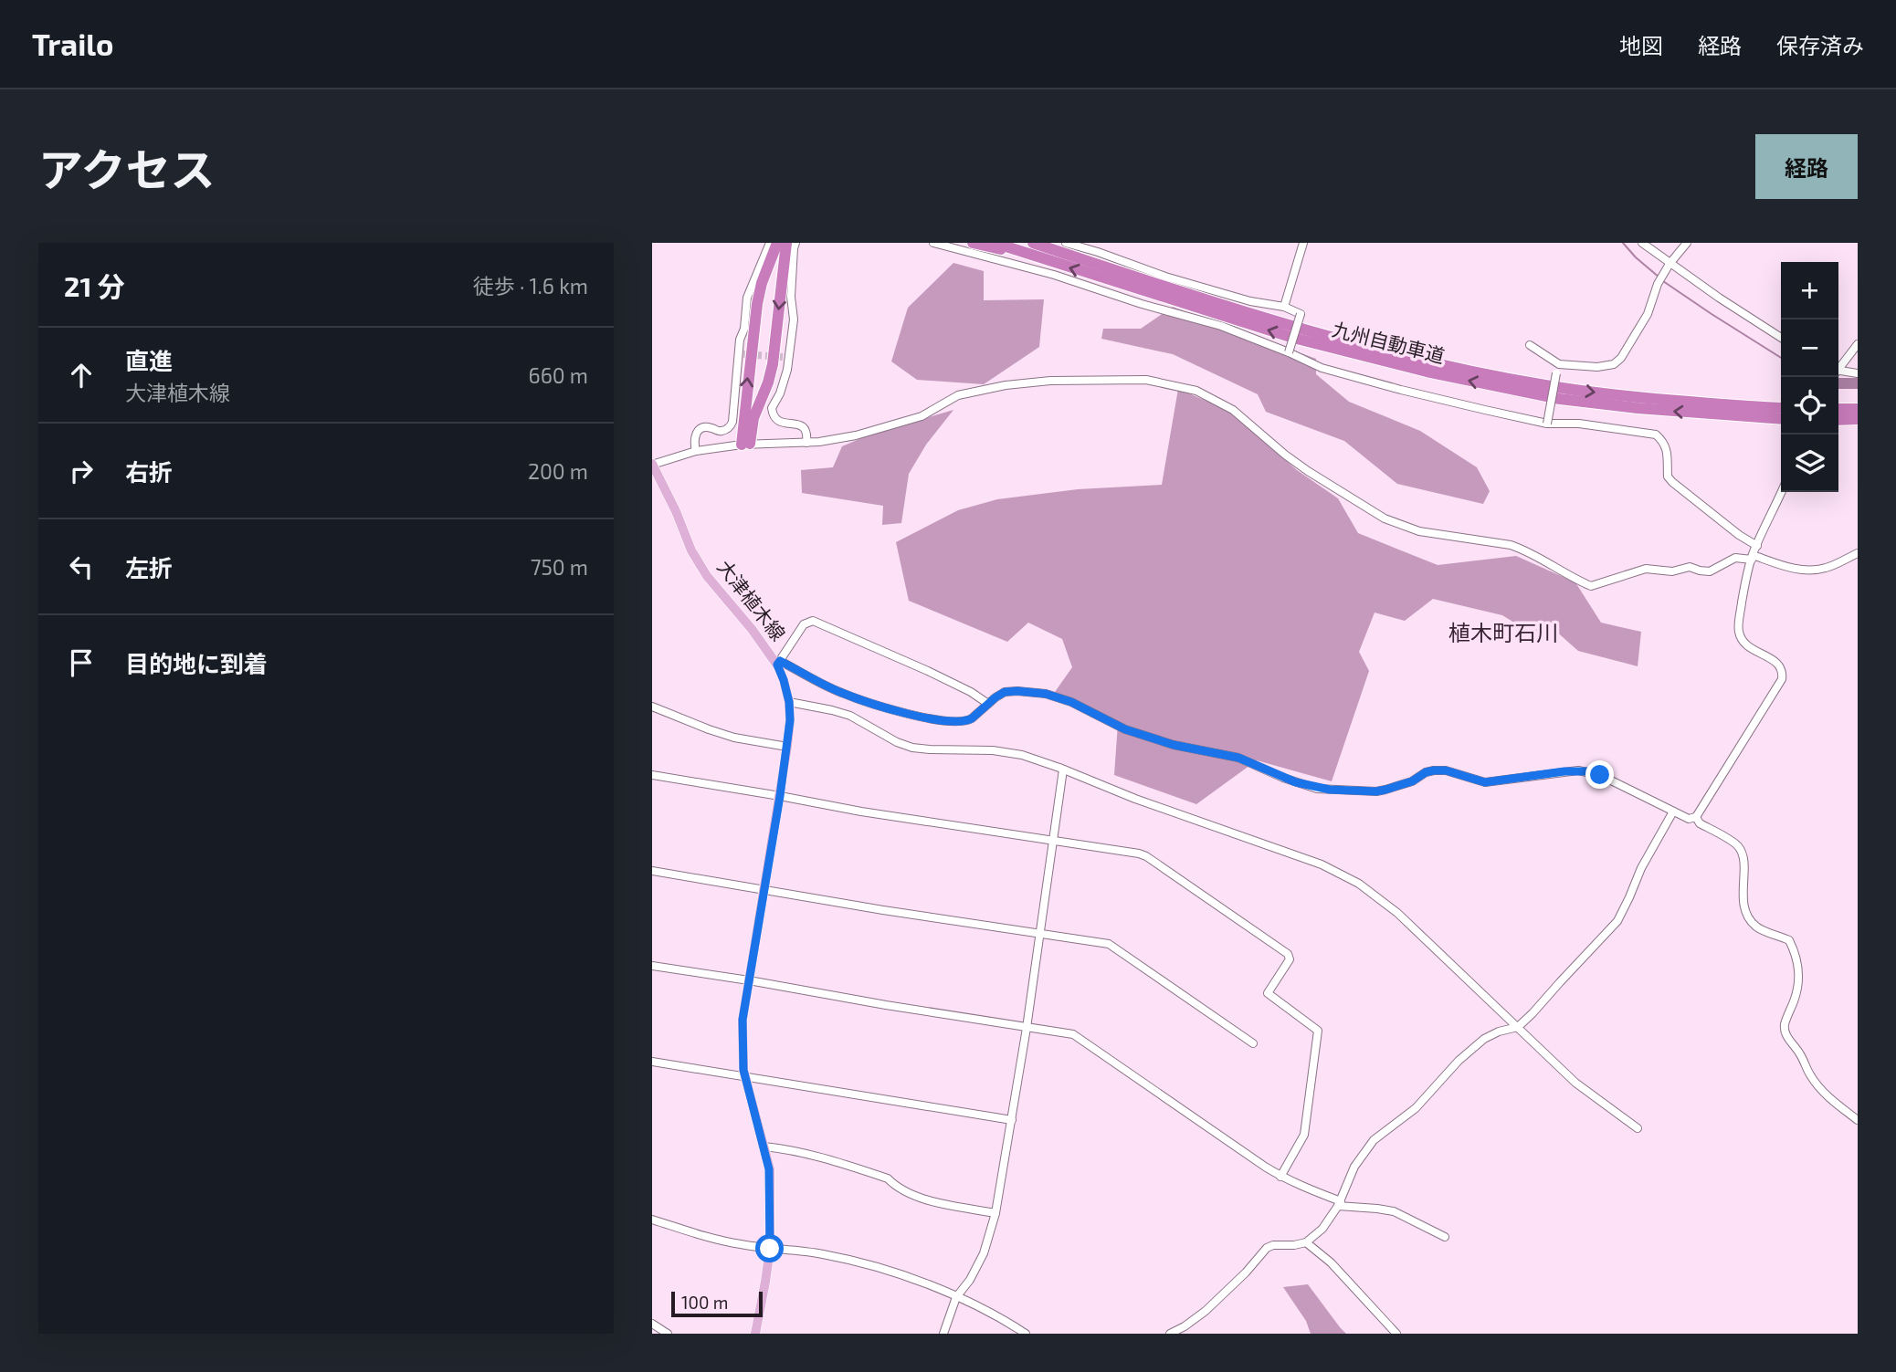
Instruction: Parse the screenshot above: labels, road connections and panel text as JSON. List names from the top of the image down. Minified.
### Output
{"streets":{"highway":["九州自動車道"],"main road":["大津植木線"]},"districts":["植木町石川"],"scale_bar":"100 m","page":{"header":"Trailo","nav":["地図","経路","保存済み"],"title":"アクセス","buttons":"経路","heading":["21 分","徒歩 · 1.6 km"],"map_buttons":["+","−"],"list":[["直進","大津植木線","660 m"],["右折","200 m"],["左折","750 m"],"目的地に到着"],"scale":"100 m"}}
